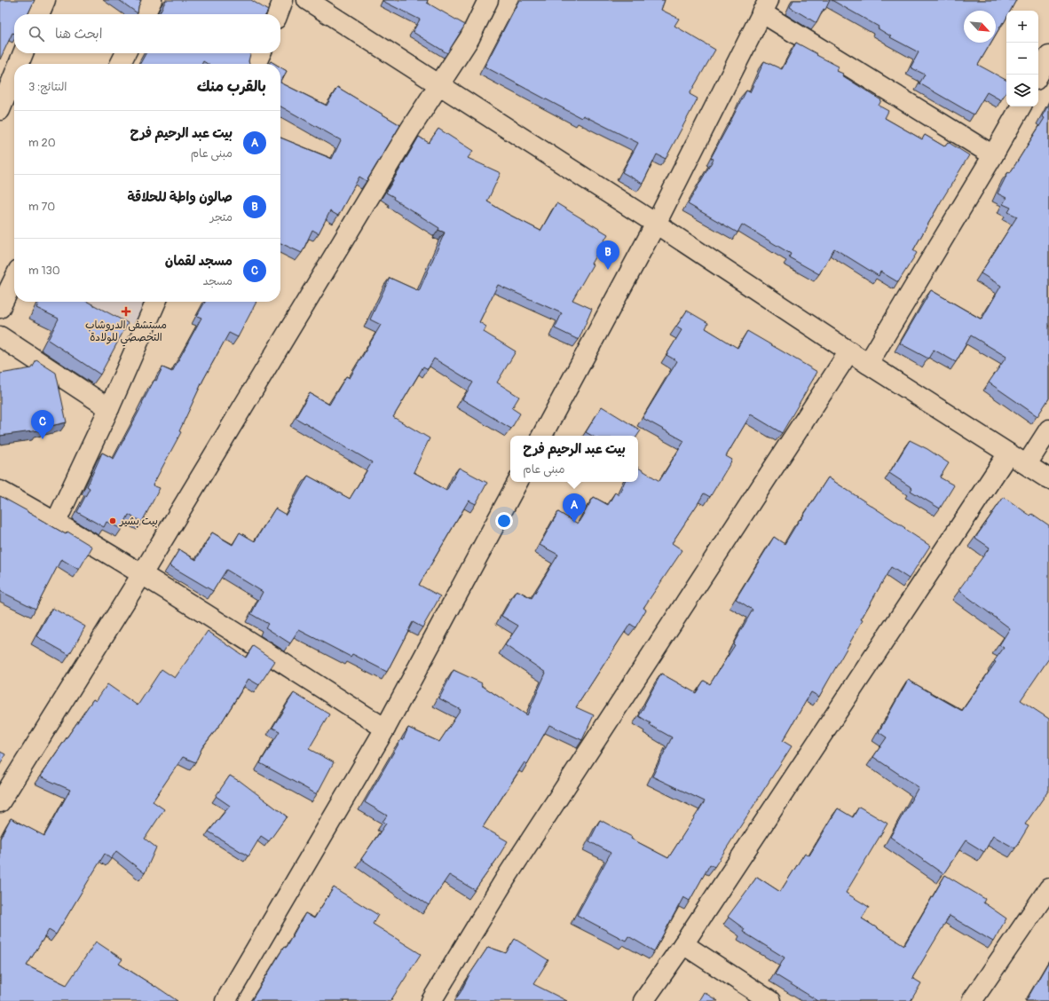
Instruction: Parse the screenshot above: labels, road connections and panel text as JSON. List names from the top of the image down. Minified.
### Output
{"places":{"health":["مستشفى الدروشاب التخصصي للولادة"],"other":["بيت بشير"]},"north":"bottom right","page":{"map_buttons":["+","−"],"search":"ابحث هنا","heading":["بالقرب منك","النتائج: 3"],"list":[{"mark":"A","name":"بيت عبد الرحيم فرح","note":"مبنى عام","value":"20 m"},{"mark":"B","name":"صالون واطة للحلاقة","note":"متجر","value":"70 m"},{"mark":"C","name":"مسجد لقمان","note":"مسجد","value":"130 m"}],"pins":["B","C","A"],"popup":["بيت عبد الرحيم فرح","مبنى عام"]}}
